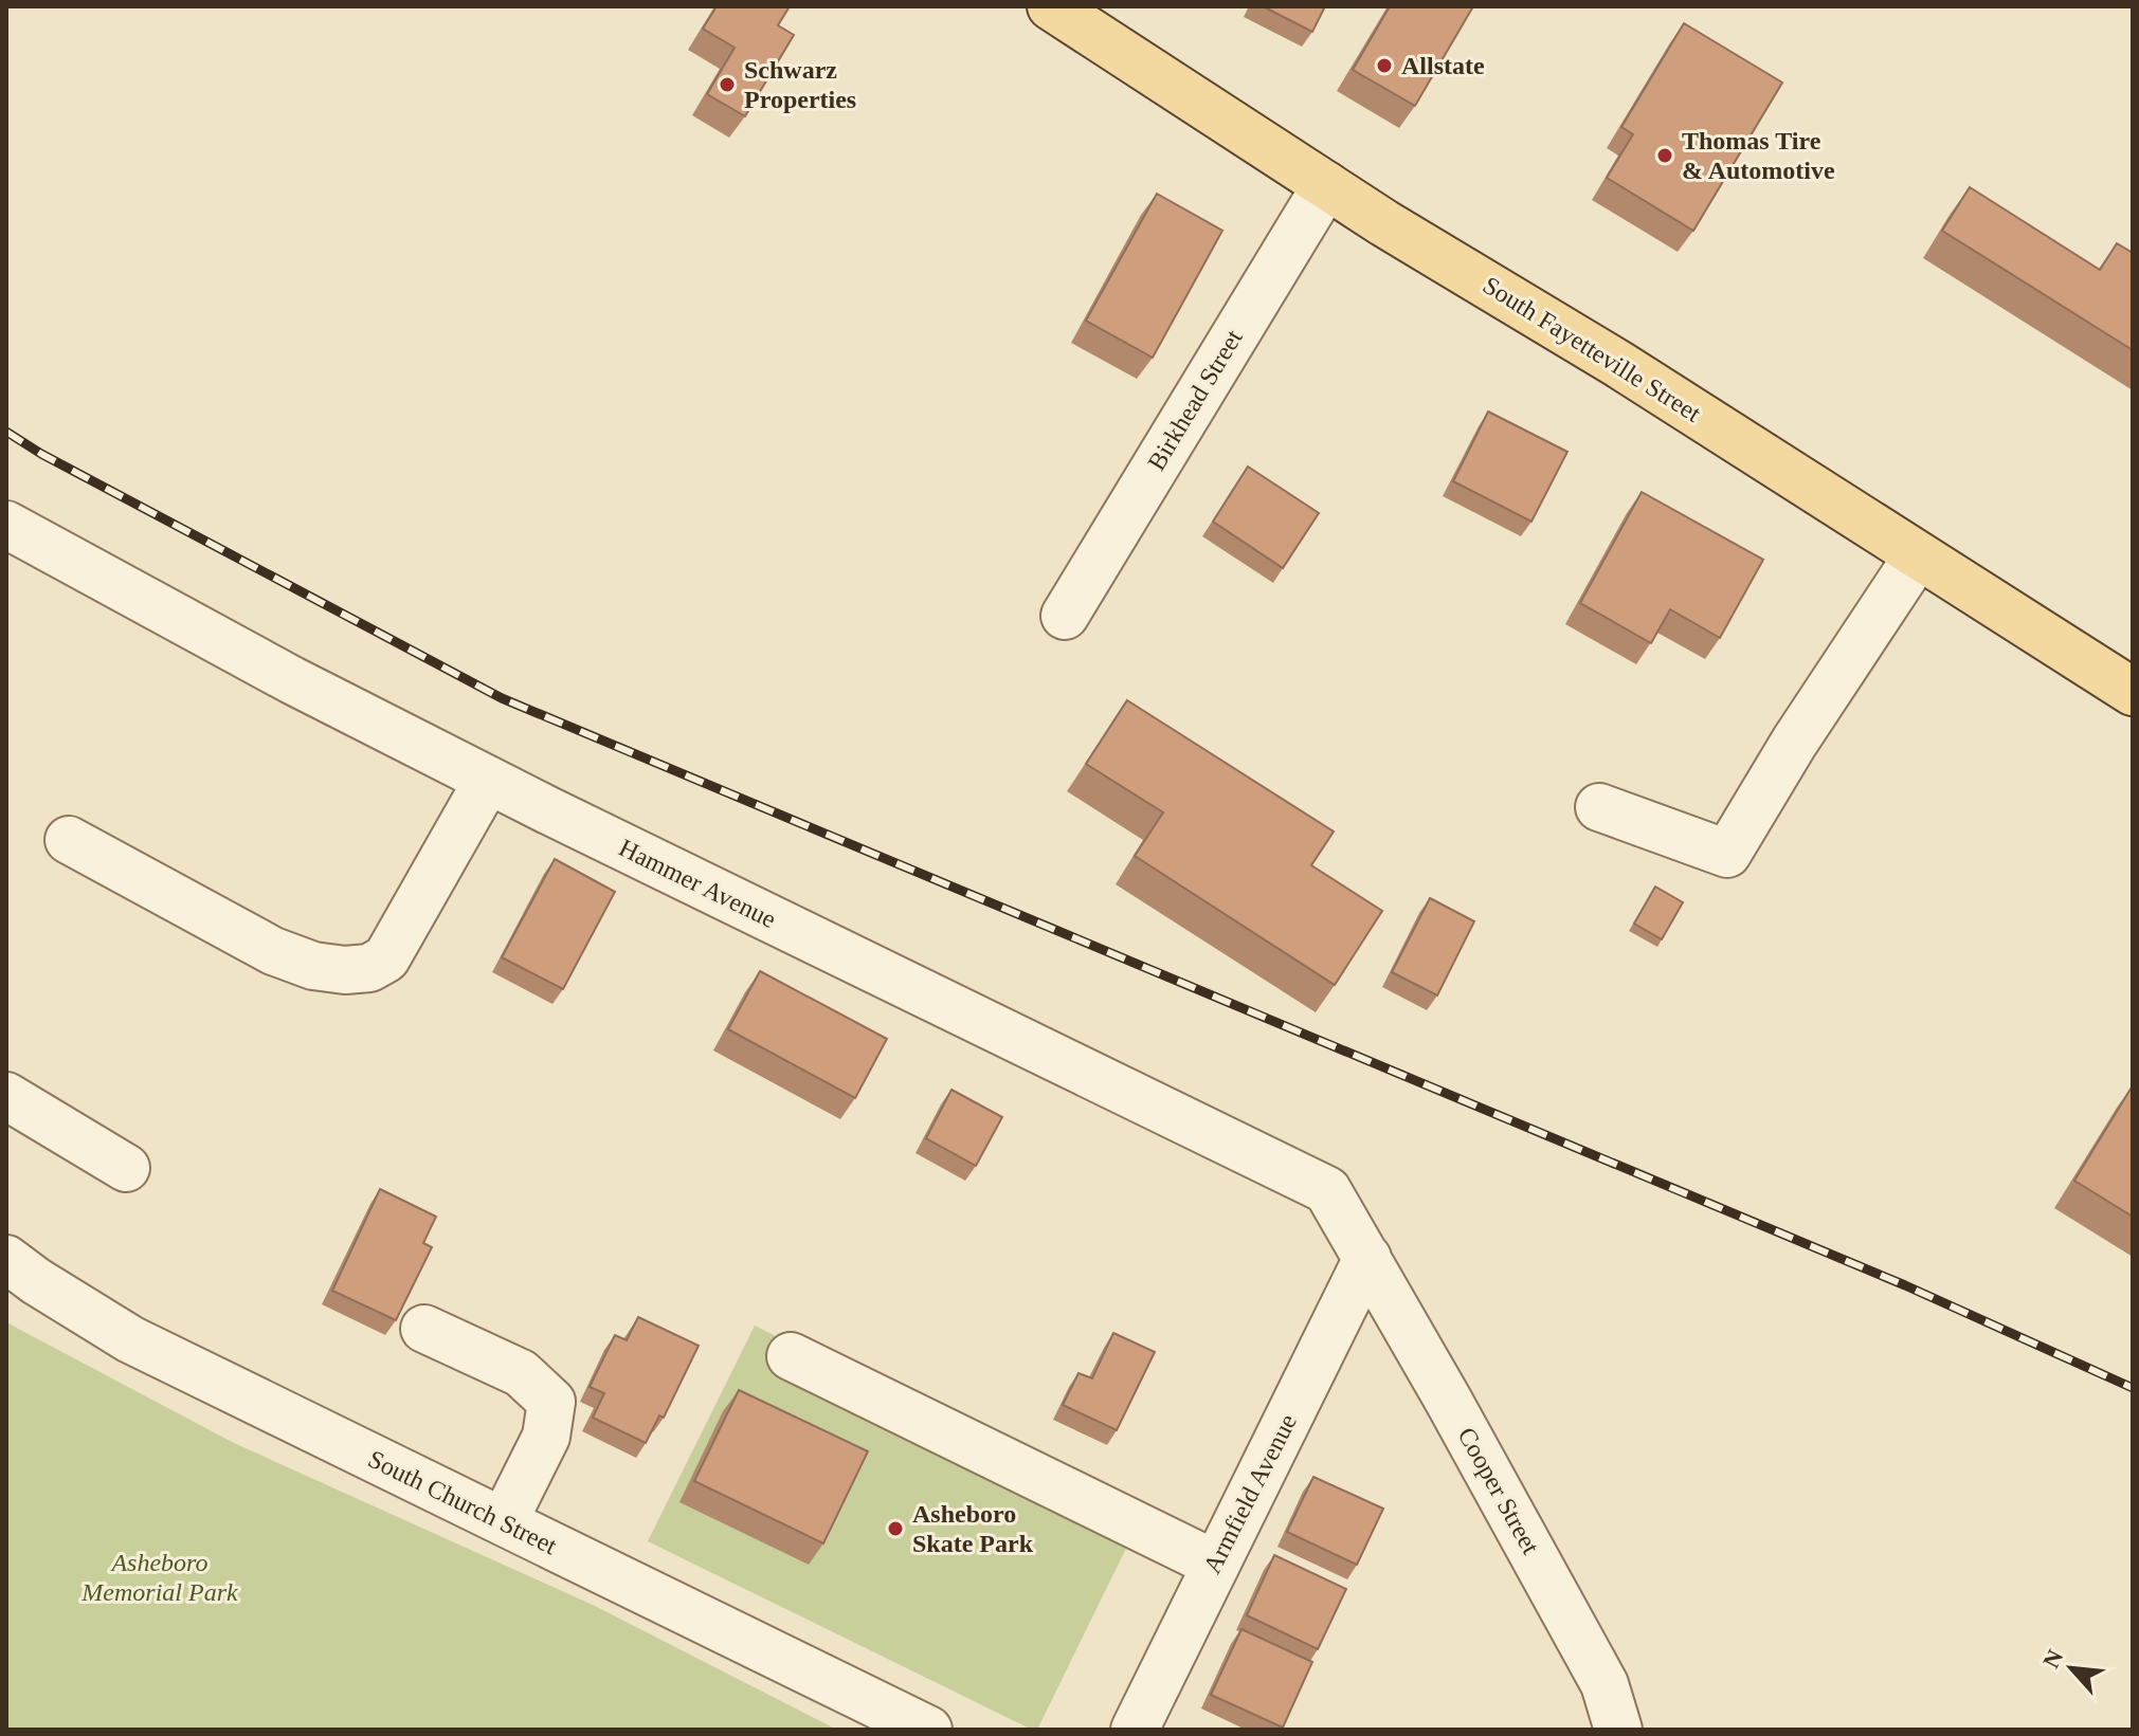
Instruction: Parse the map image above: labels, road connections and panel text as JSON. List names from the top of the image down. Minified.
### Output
{"streets":{"main road":["South Fayetteville Street"],"street":["Birkhead Street","Hammer Avenue","Cooper Street","Armfield Avenue","South Church Street"]},"crossings":[["South Fayetteville Street","Birkhead Street"],["Hammer Avenue","Cooper Street"],["Hammer Avenue","Armfield Avenue"],["Cooper Street","Armfield Avenue"]],"parks":["Asheboro Memorial Park"],"places":["Allstate","Schwarz Properties","Thomas Tire & Automotive","Asheboro Skate Park"],"north":"top left"}
